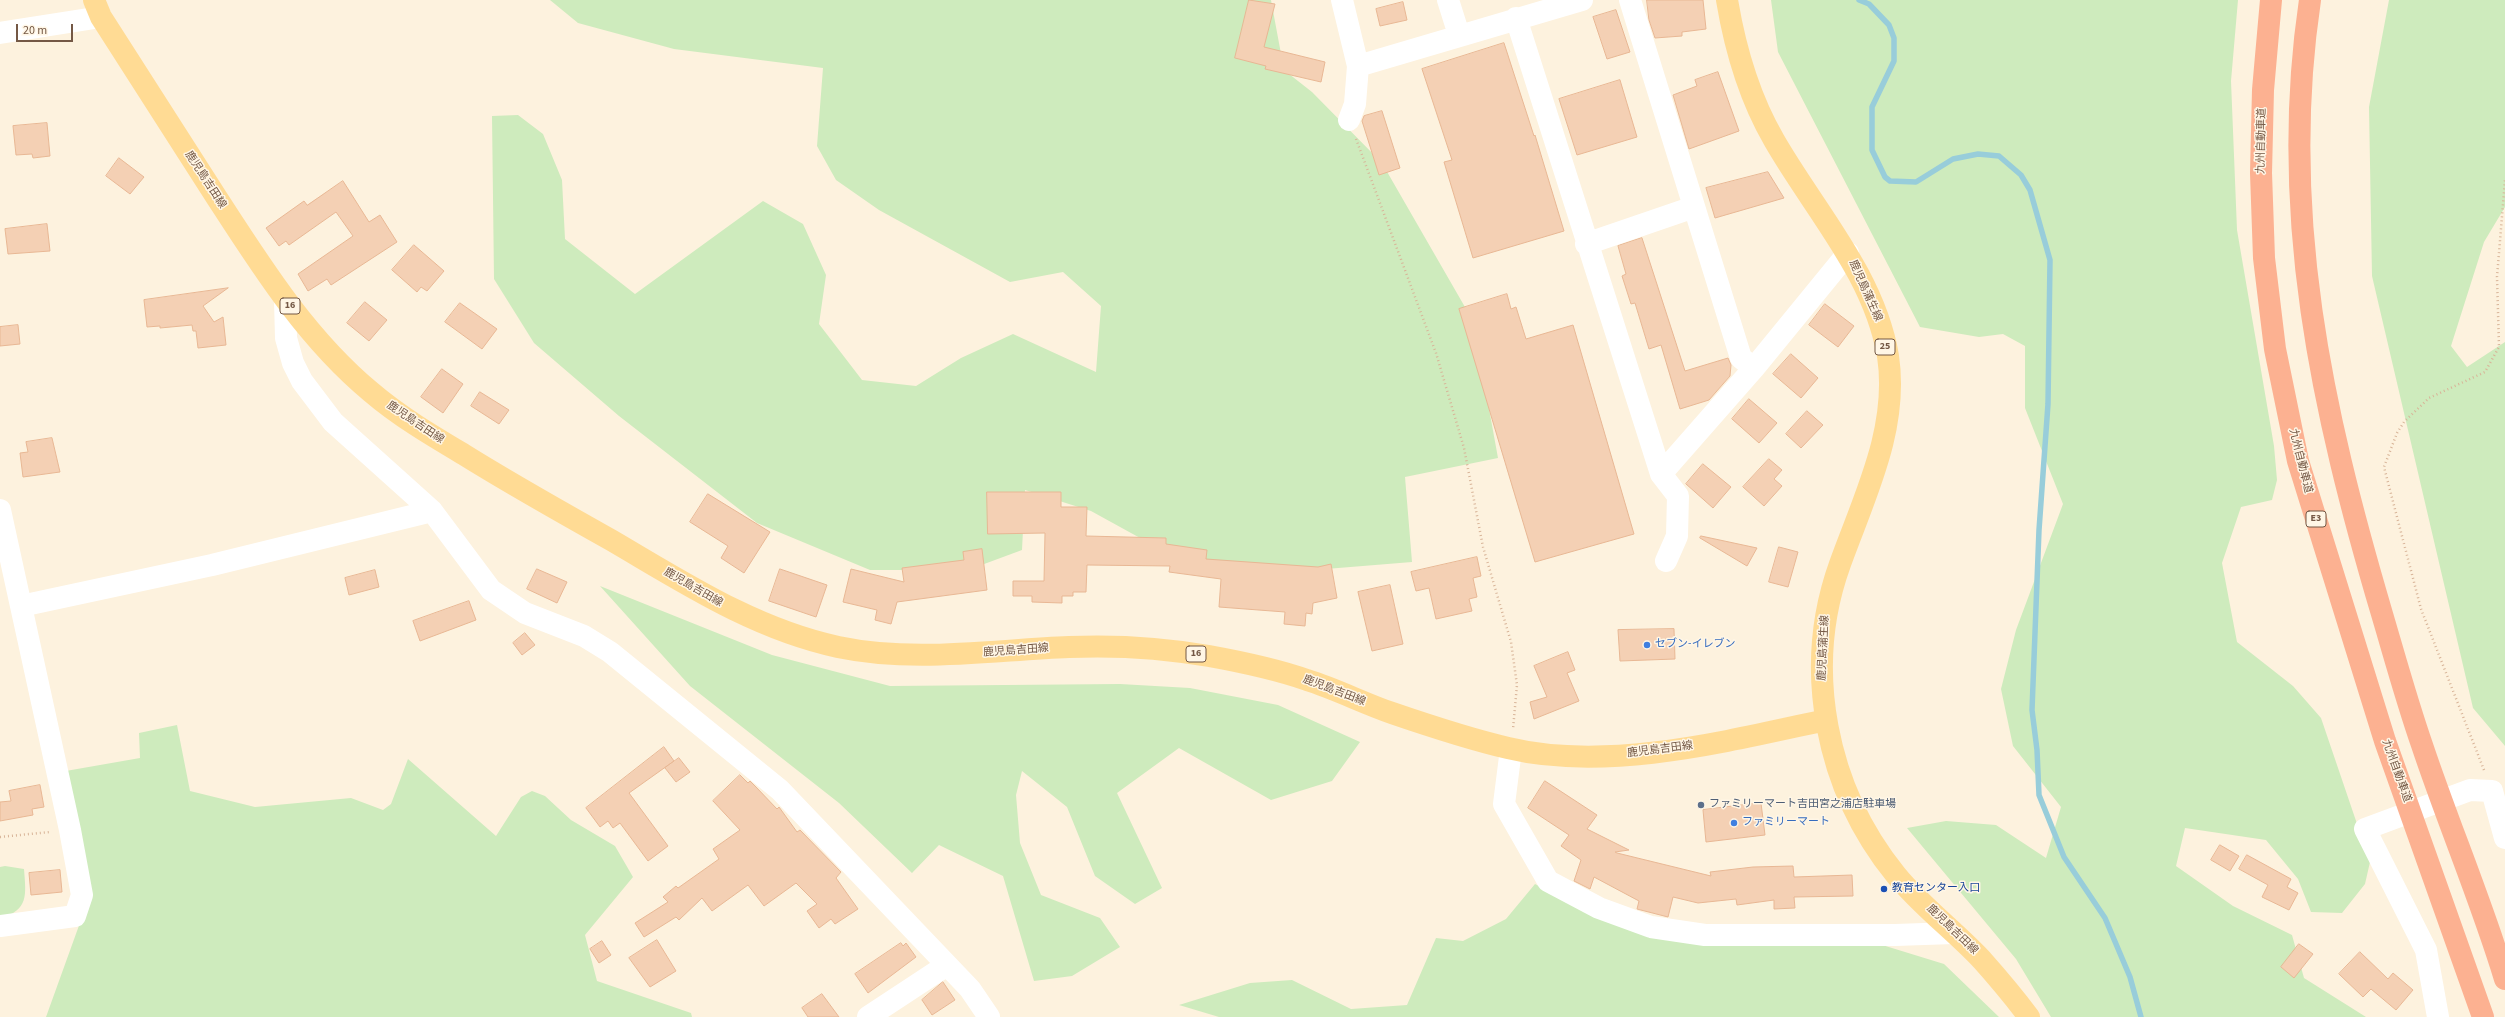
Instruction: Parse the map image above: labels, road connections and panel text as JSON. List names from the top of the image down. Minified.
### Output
{"streets":{"highway":["九州自動車道","E3"],"main road":["鹿児島吉田線","鹿児島蒲生線","16","25"]},"crossings":[["鹿児島吉田線","鹿児島蒲生線"]],"places":["セブン-イレブン","ファミリーマート吉田宮之浦店駐車場","ファミリーマート","教育センター入口"],"scale_bar":"20 m"}
